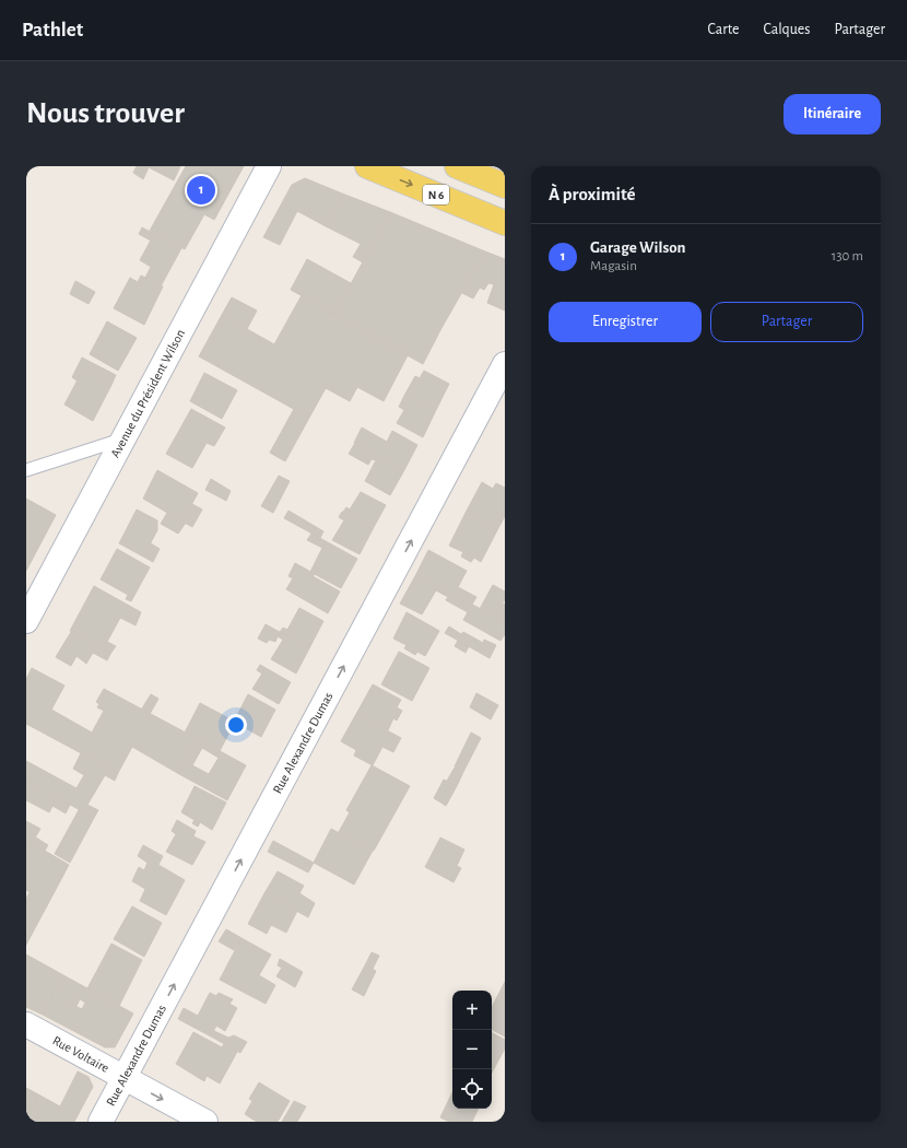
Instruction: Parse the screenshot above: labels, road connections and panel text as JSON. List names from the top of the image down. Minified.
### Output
{"streets":{"main road":["N 6"],"street":["Avenue du Président Wilson","Rue Alexandre Dumas","Rue Voltaire"]},"crossings":[["Rue Alexandre Dumas","Rue Voltaire"]],"one_way":["Rue Alexandre Dumas","Rue Voltaire"],"page":{"header":"Pathlet","nav":["Carte","Calques","Partager"],"buttons":["Itinéraire",["Enregistrer","Partager"]],"title":"Nous trouver","heading":"À proximité","pins":"1","list":[{"mark":"1","name":"Garage Wilson","note":"Magasin","value":"130 m"}],"map_buttons":["+","−"]}}
